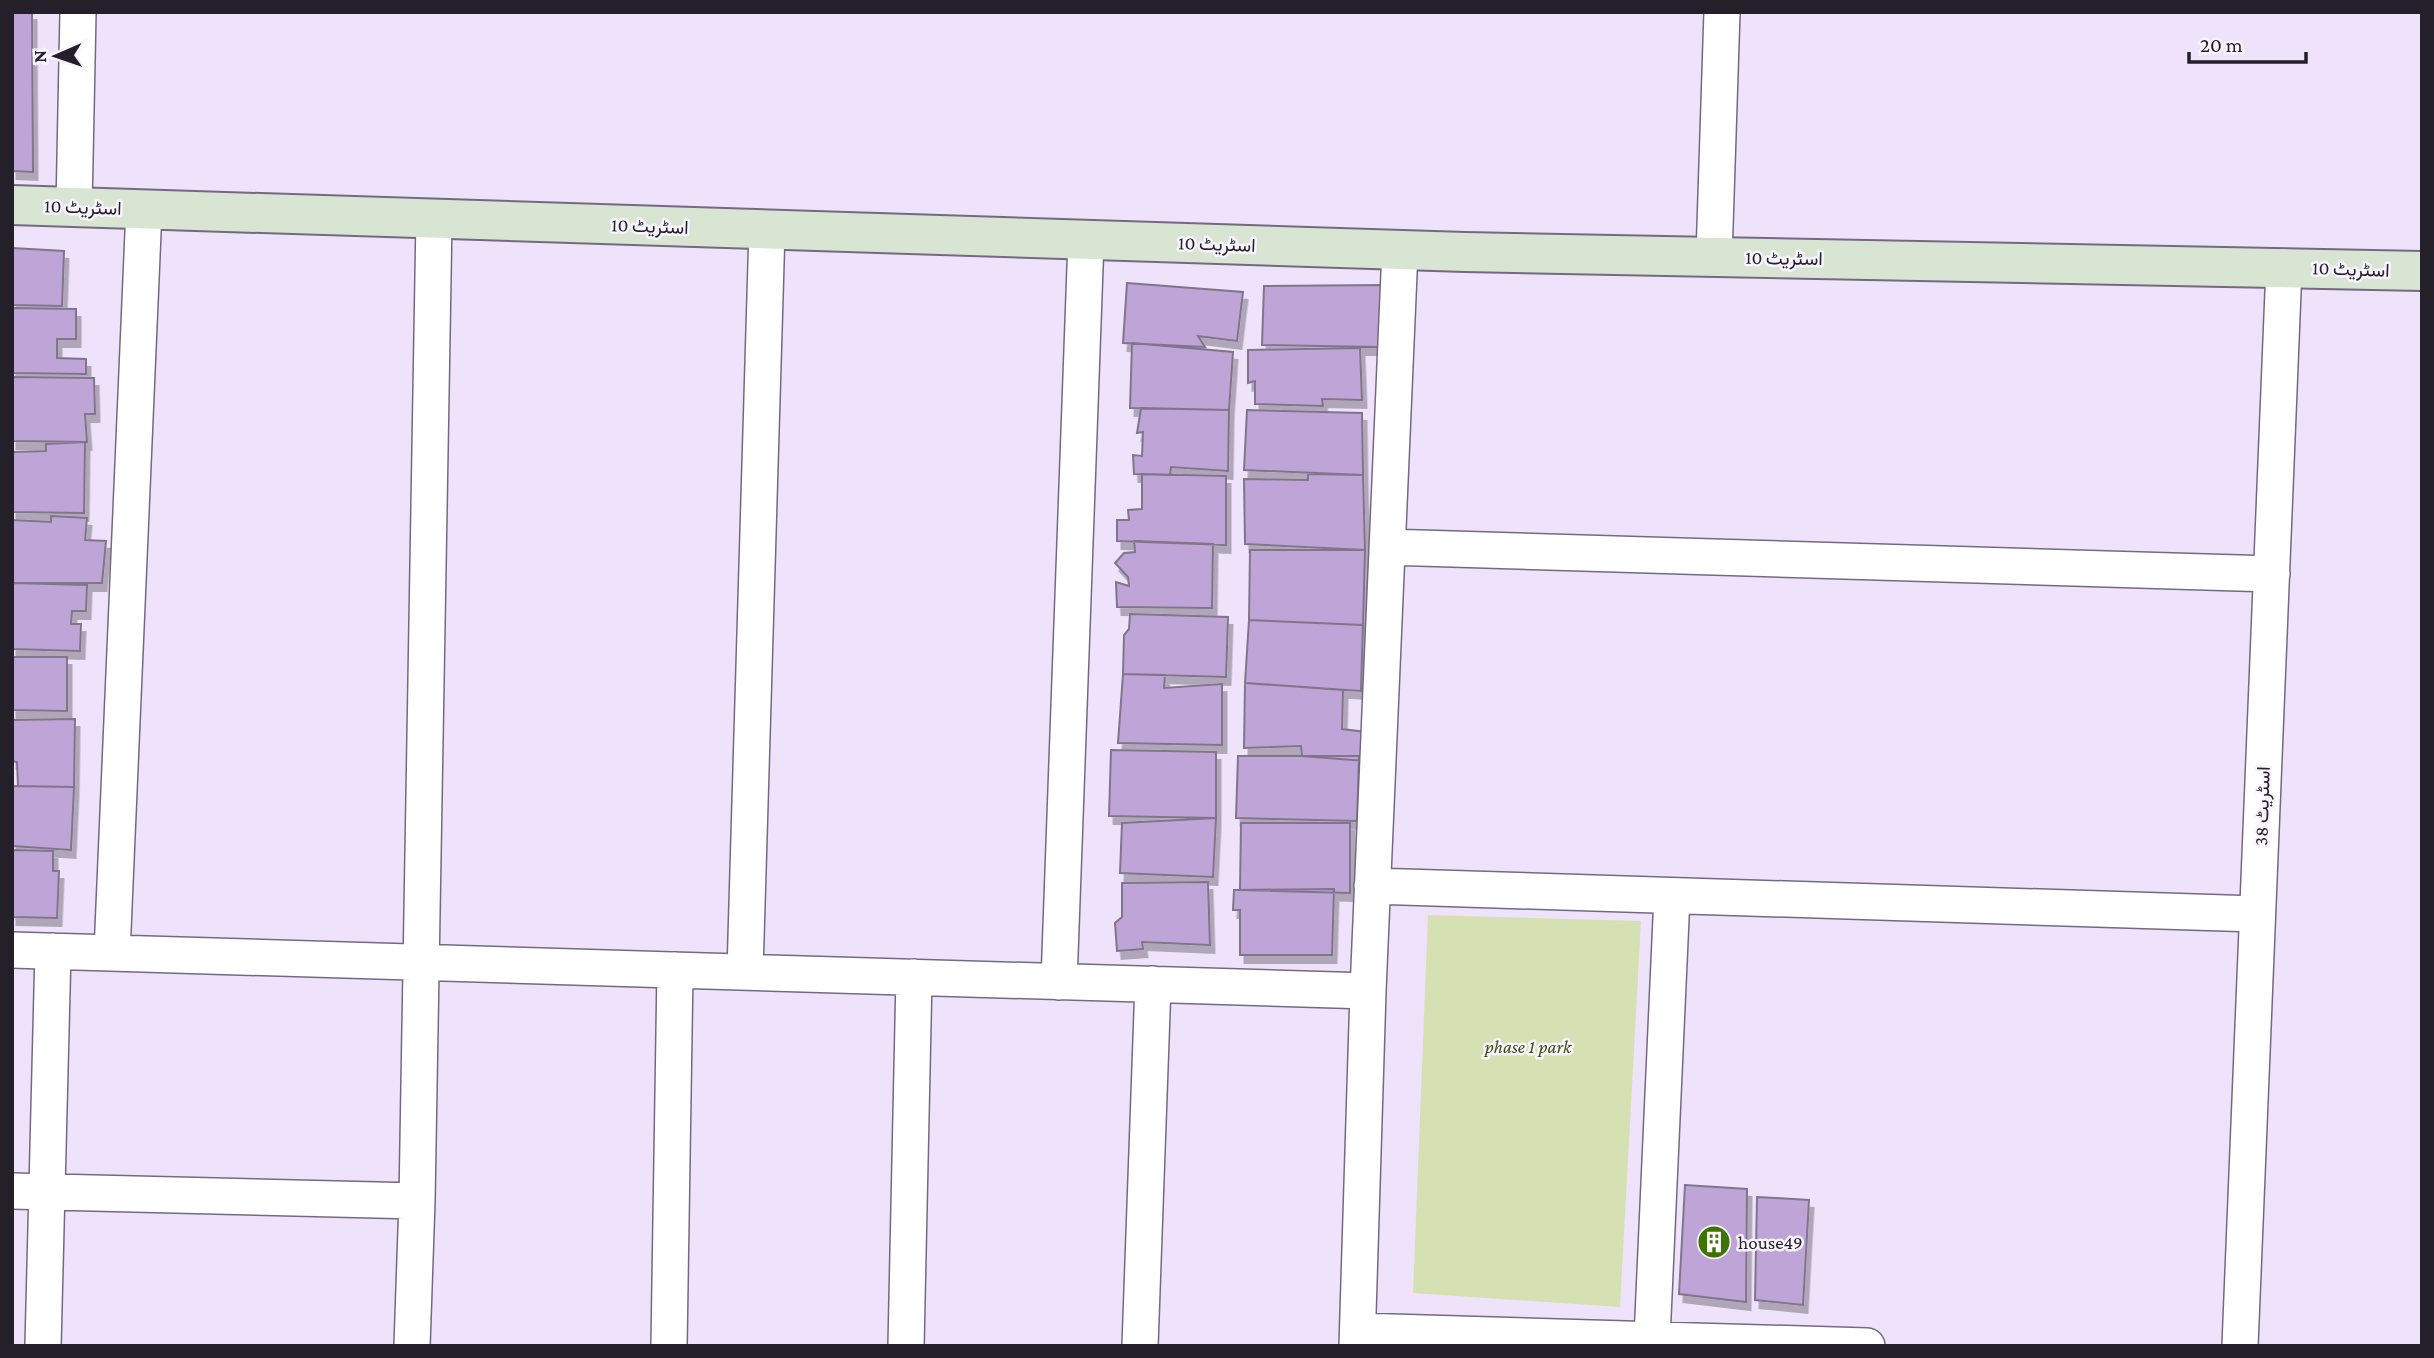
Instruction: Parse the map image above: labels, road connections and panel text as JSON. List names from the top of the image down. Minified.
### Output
{"streets":{"street":["اسٹریٹ 10","اسٹریٹ 38"]},"crossings":[["اسٹریٹ 10","اسٹریٹ 38"]],"parks":["phase 1 park"],"places":{"building":["house49"]},"scale_bar":"20 m","north":"left"}
